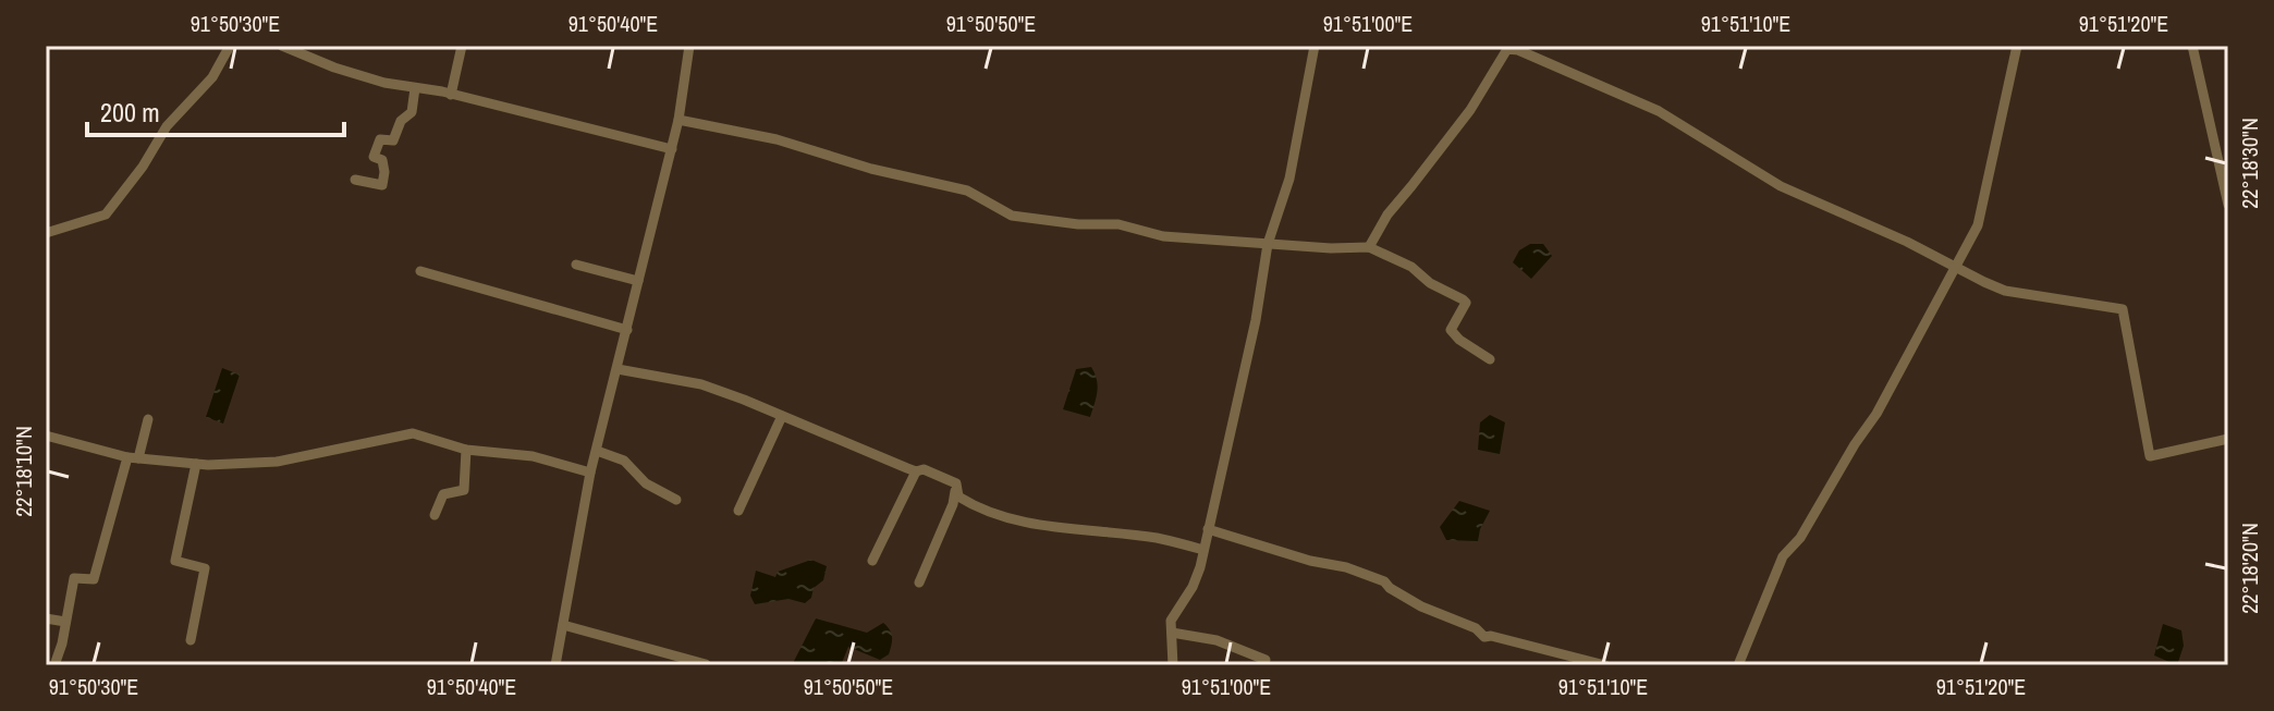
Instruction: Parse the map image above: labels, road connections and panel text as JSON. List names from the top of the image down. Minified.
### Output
{"scale_bar":"200 m","coordinates":["91°50'30\"E","91°50'40\"E","91°50'50\"E","91°51'00\"E","91°51'10\"E","91°51'20\"E","22°18'30\"N","22°18'10\"N","22°18'20\"N"]}
